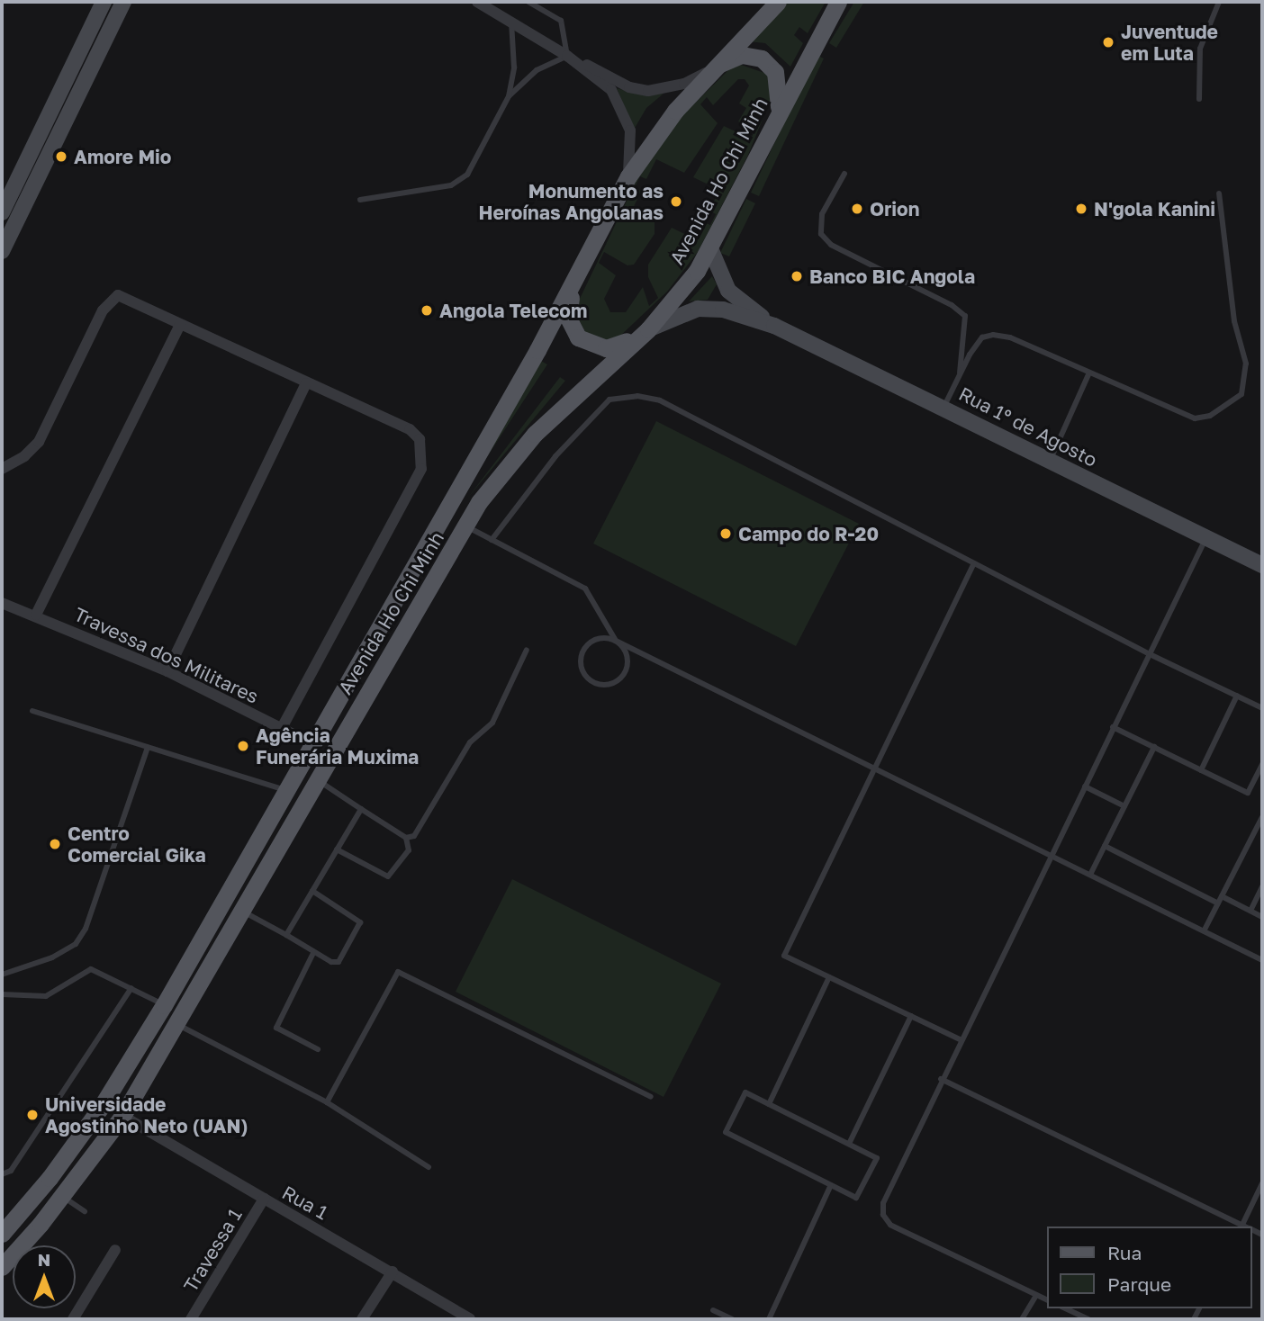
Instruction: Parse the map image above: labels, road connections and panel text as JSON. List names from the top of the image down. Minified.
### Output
{"streets":{"main road":["Avenida Ho Chi Minh","Rua 1º de Agosto"],"street":["Travessa dos Militares","Rua 1","Travessa 1"]},"crossings":[["Avenida Ho Chi Minh","Travessa dos Militares"],["Avenida Ho Chi Minh","Rua 1"],["Rua 1","Travessa 1"]],"places":["Juventude em Luta","Amore Mio","Monumento as Heroínas Angolanas","Orion","N'gola Kanini","Banco BIC Angola","Angola Telecom","Campo do R-20","Agência Funerária Muxima","Centro Comercial Gika","Universidade Agostinho Neto (UAN)"],"legend":["Rua","Parque"],"north":"top"}
